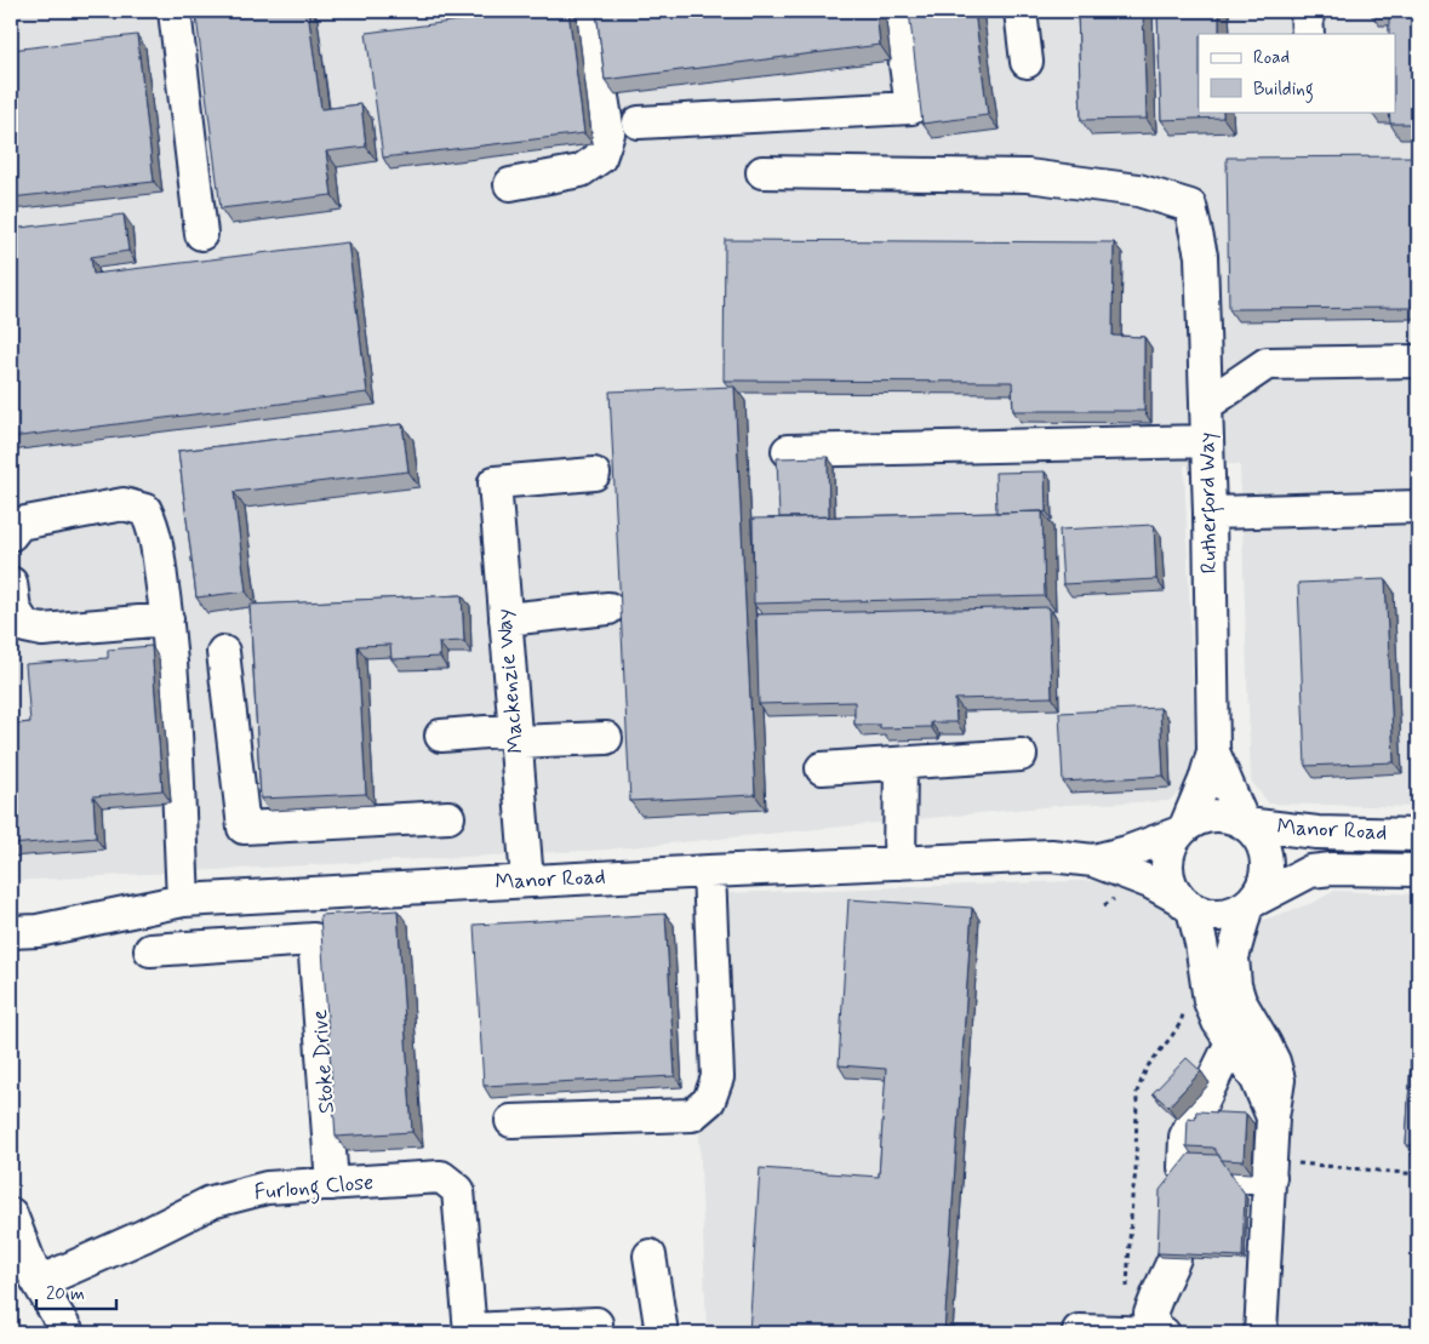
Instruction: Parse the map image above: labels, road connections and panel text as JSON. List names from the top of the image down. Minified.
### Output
{"streets":{"street":["Rutherford Way","Mackenzie Way","Manor Road","Stoke Drive","Furlong Close"]},"crossings":[["Rutherford Way","Manor Road"],["Mackenzie Way","Manor Road"],["Stoke Drive","Furlong Close"]],"legend":["Road","Building"],"scale_bar":"20 m"}
